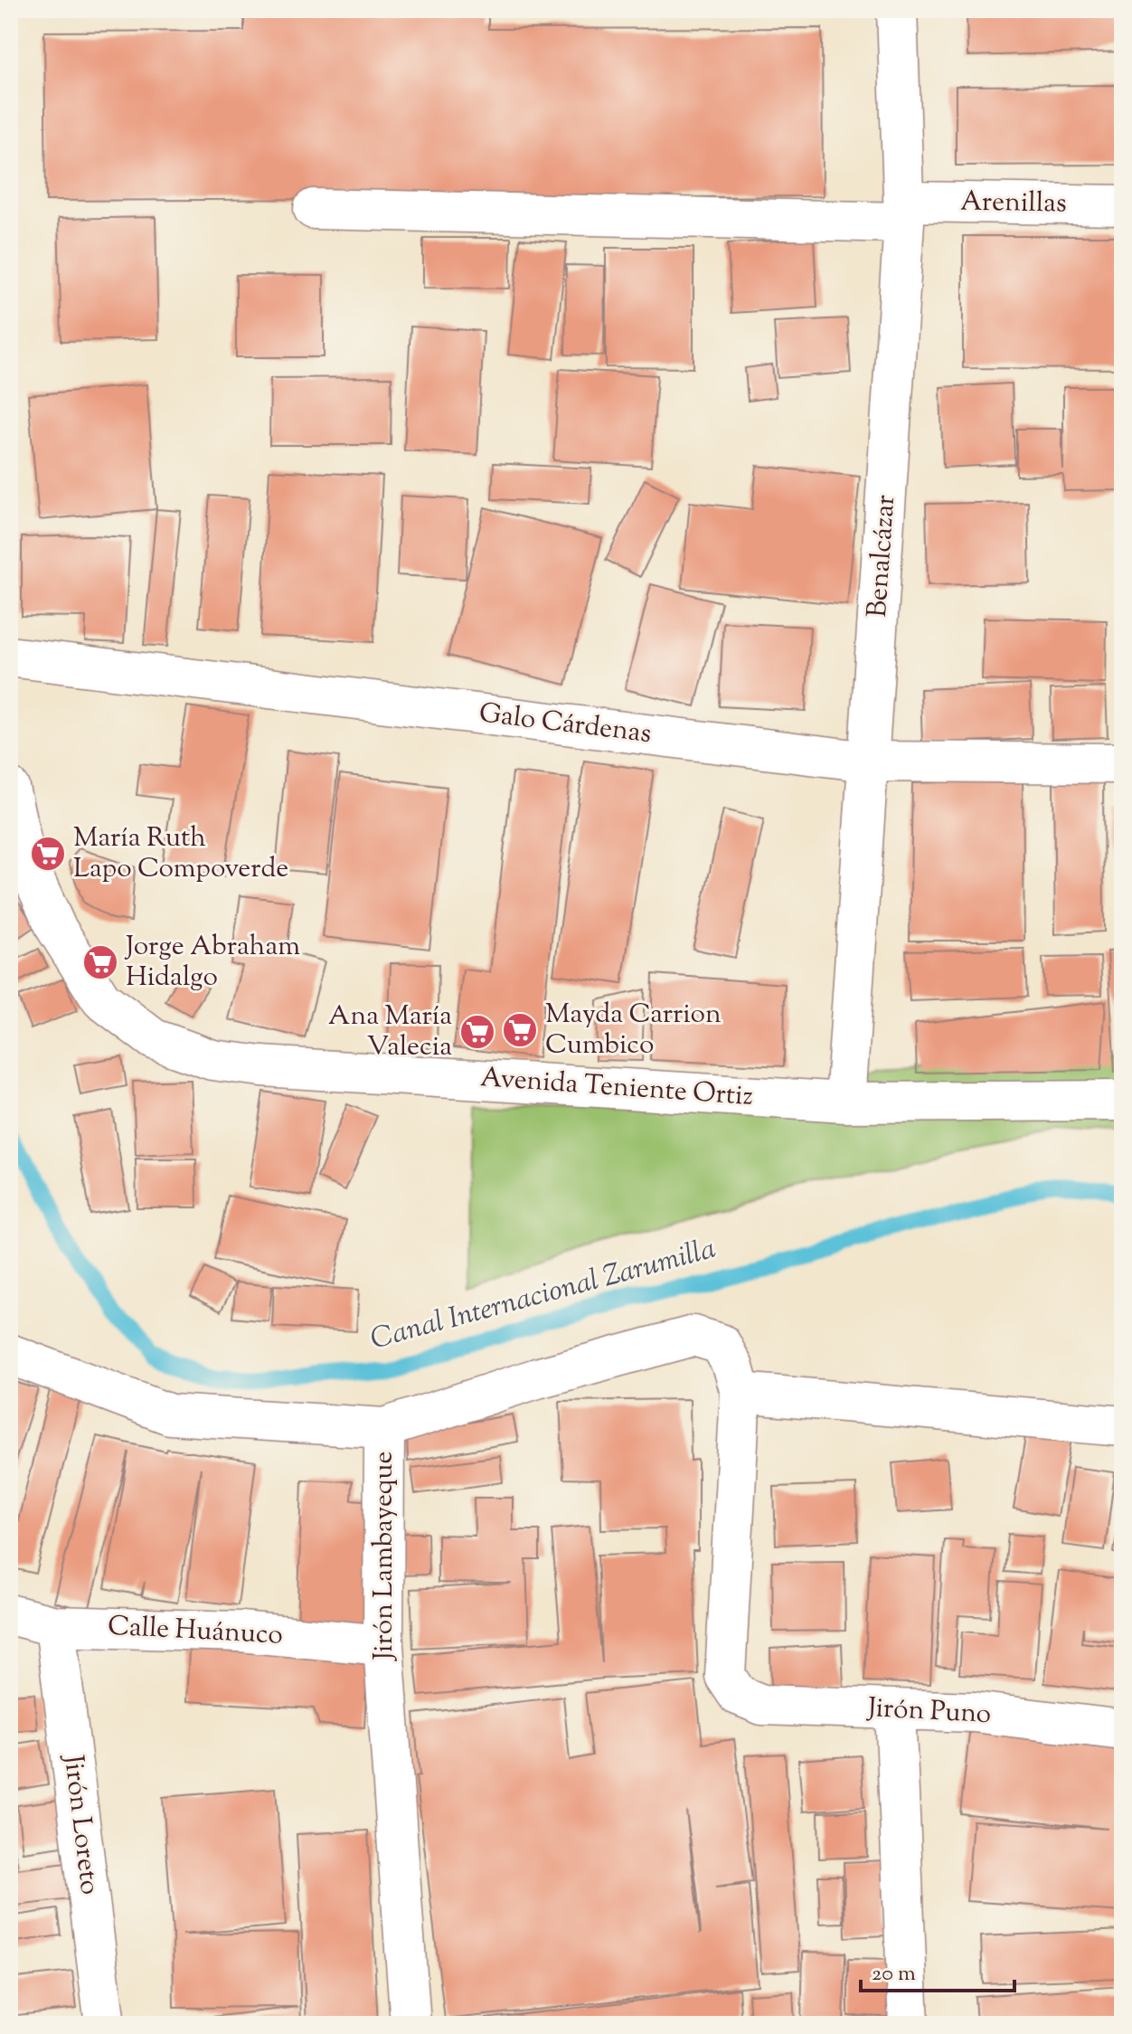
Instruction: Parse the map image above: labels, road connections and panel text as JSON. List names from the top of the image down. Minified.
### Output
{"streets":{"street":["Arenillas","Benalcázar","Galo Cárdenas","Avenida Teniente Ortiz","Jirón Lambayeque","Calle Huánuco","Jirón Puno","Jirón Loreto"]},"crossings":[["Arenillas","Benalcázar"],["Benalcázar","Galo Cárdenas"],["Benalcázar","Avenida Teniente Ortiz"],["Jirón Lambayeque","Calle Huánuco"],["Calle Huánuco","Jirón Loreto"]],"water":["Canal Internacional Zarumilla"],"places":{"supermarket":["María Ruth Lapo Compoverde","Jorge Abraham Hidalgo","Mayda Carrion Cumbico","Ana María Valecia"]},"scale_bar":"20 m"}
